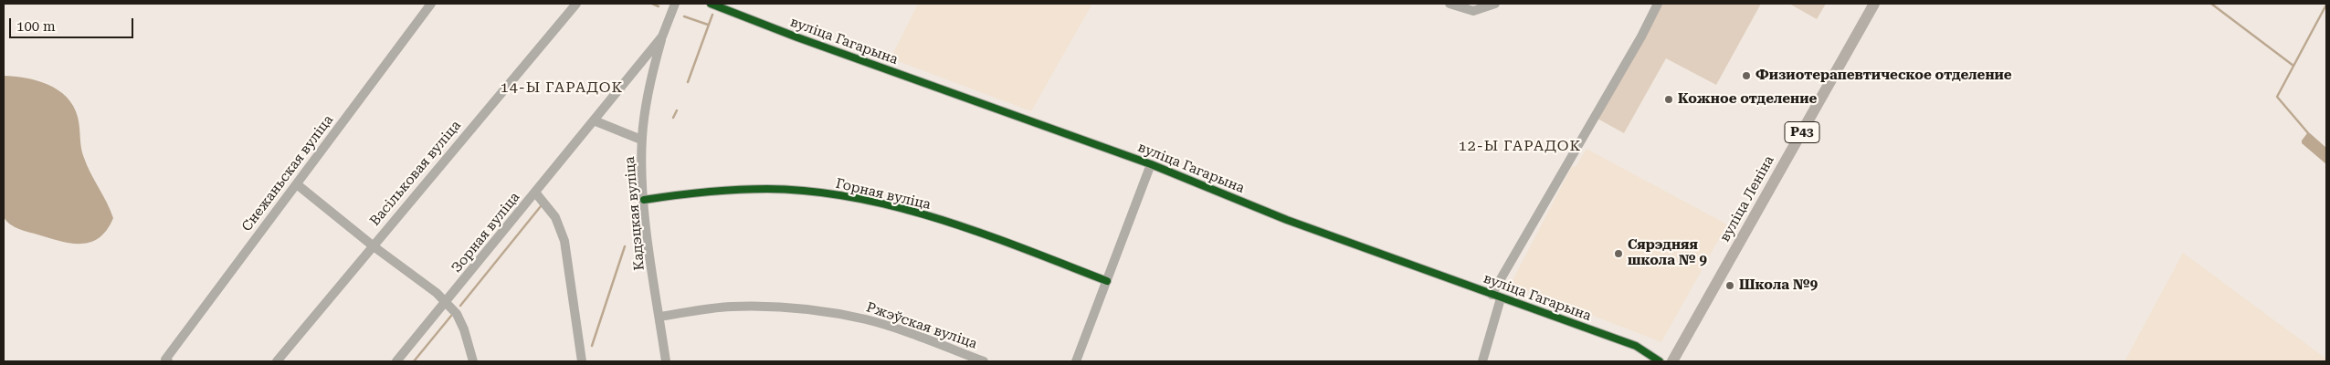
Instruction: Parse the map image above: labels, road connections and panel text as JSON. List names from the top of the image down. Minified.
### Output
{"streets":{"main road":["Р43","вуліца Леніна"],"street":["вуліца Гагарына","Снежаньская вуліца","Васільковая вуліца","Горная вуліца","Кадэцкая вуліца","Зорная вуліца","Ржэўская вуліца"]},"crossings":[["Горная вуліца","Кадэцкая вуліца"],["Кадэцкая вуліца","Зорная вуліца"],["Кадэцкая вуліца","Ржэўская вуліца"]],"districts":["14-Ы ГАРАДОК","12-Ы ГАРАДОК"],"places":["Физиотерапевтическое отделение","Кожное отделение","Сярэдняя школа № 9","Школа №9"],"scale_bar":"100 m"}
